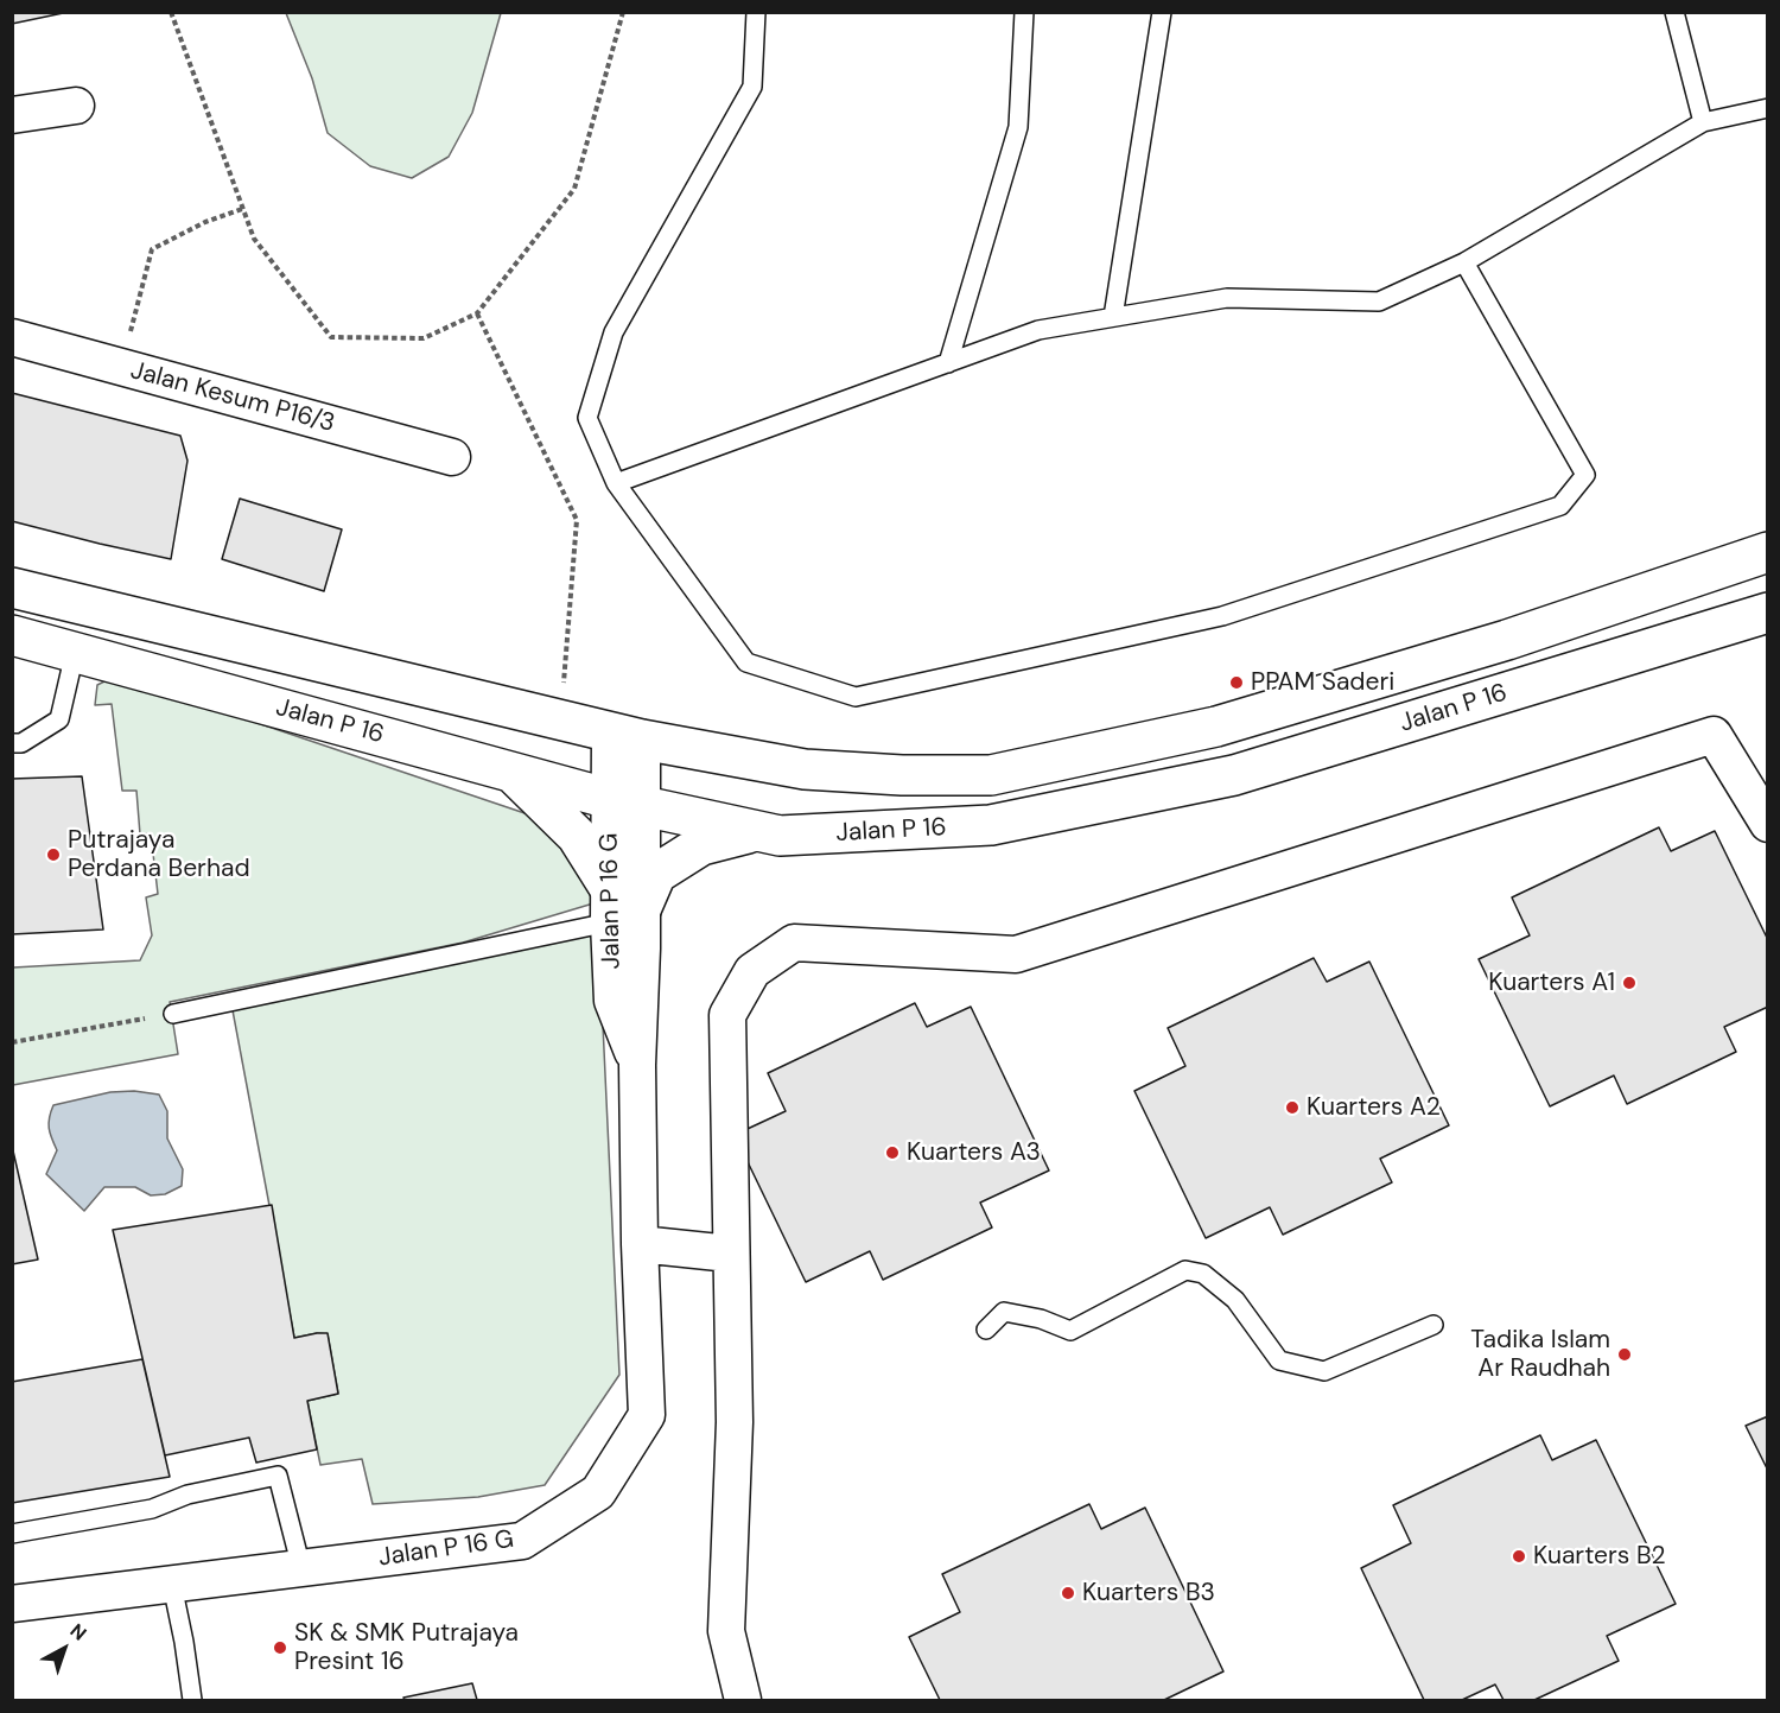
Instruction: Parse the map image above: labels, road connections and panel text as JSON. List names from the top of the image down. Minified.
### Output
{"streets":{"street":["Jalan Kesum P16/3","Jalan P 16","Jalan P 16 G"]},"crossings":[["Jalan P 16","Jalan P 16 G"]],"places":["PPAM Saderi","Putrajaya Perdana Berhad","Kuarters A1","Kuarters A2","Kuarters A3","Tadika Islam Ar Raudhah","Kuarters B2","Kuarters B3","SK & SMK Putrajaya Presint 16"],"north":"top right"}
